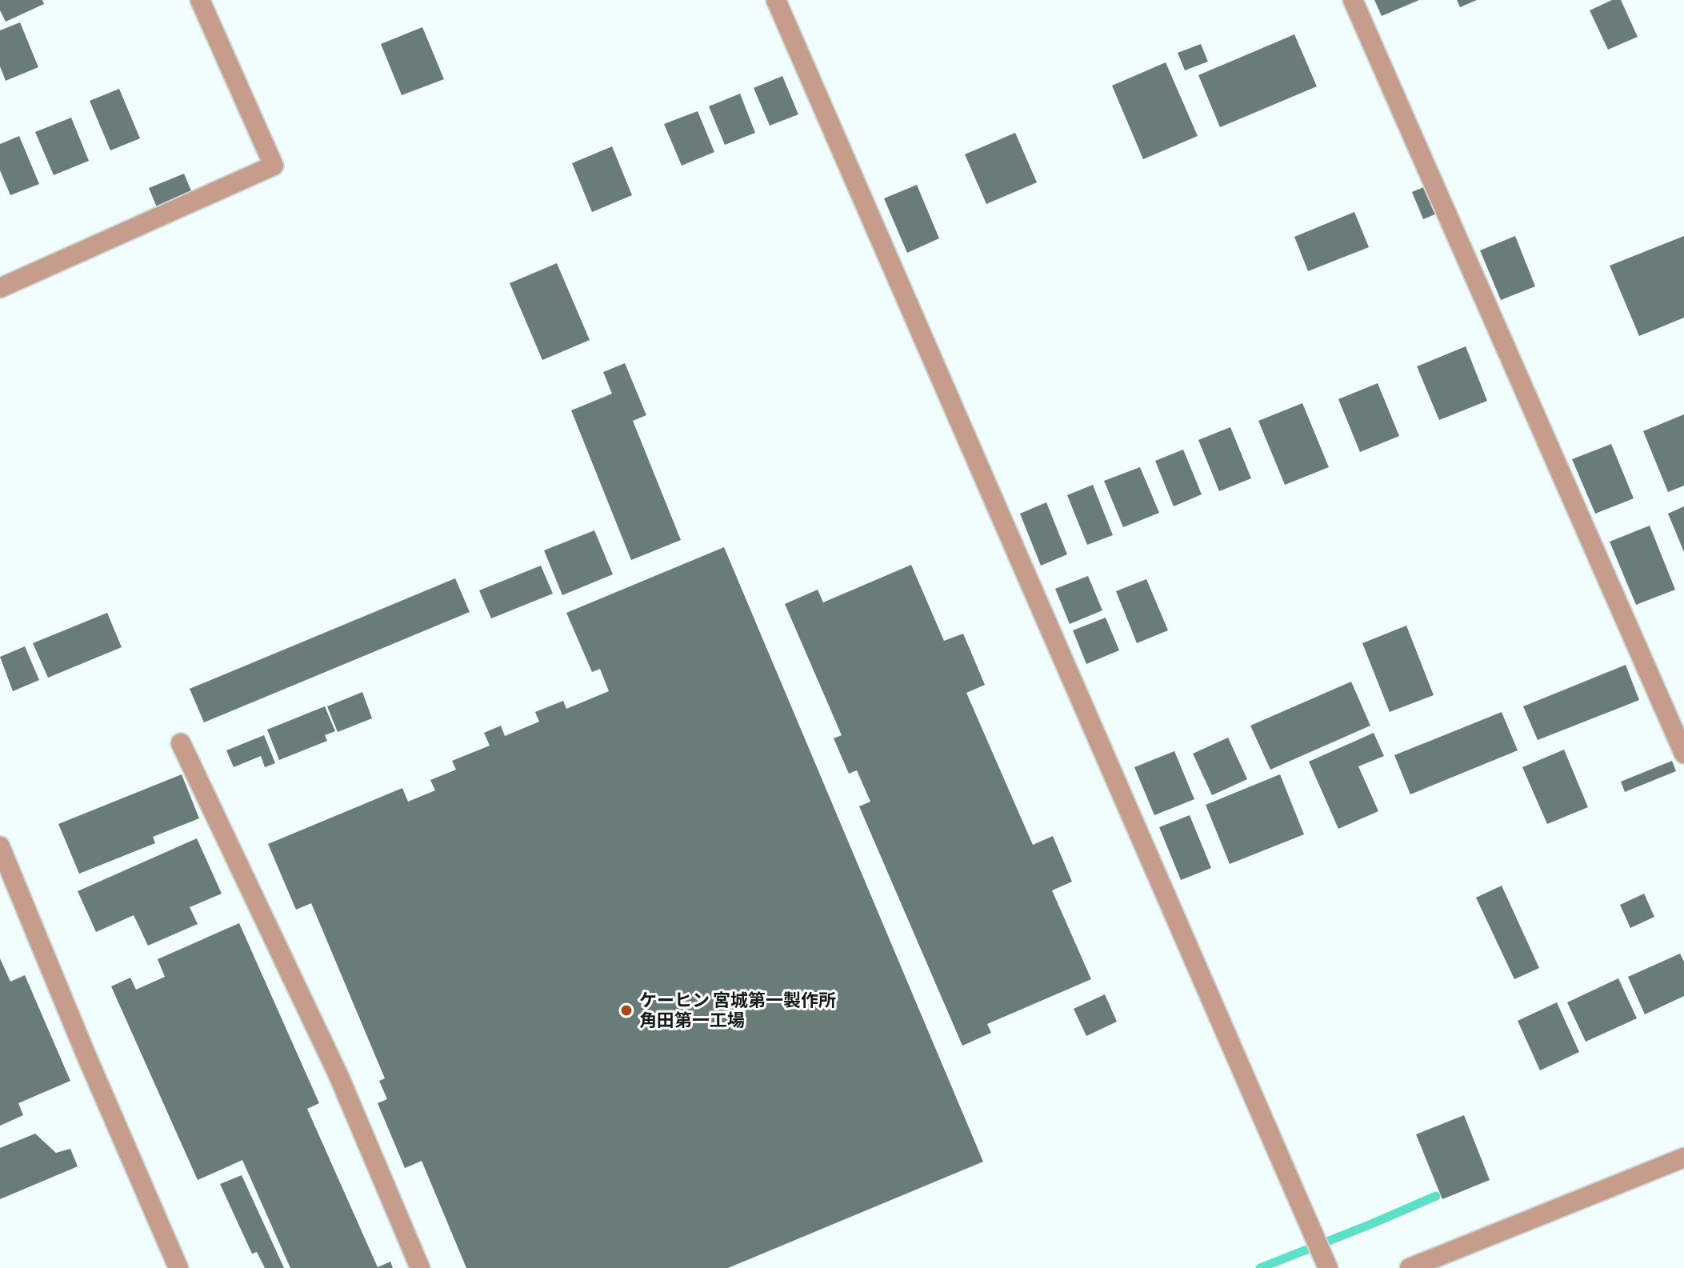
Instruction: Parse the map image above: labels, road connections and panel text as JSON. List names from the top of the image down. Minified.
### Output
{"places":["ケーヒン 宮城第一製作所 角田第一工場"]}
